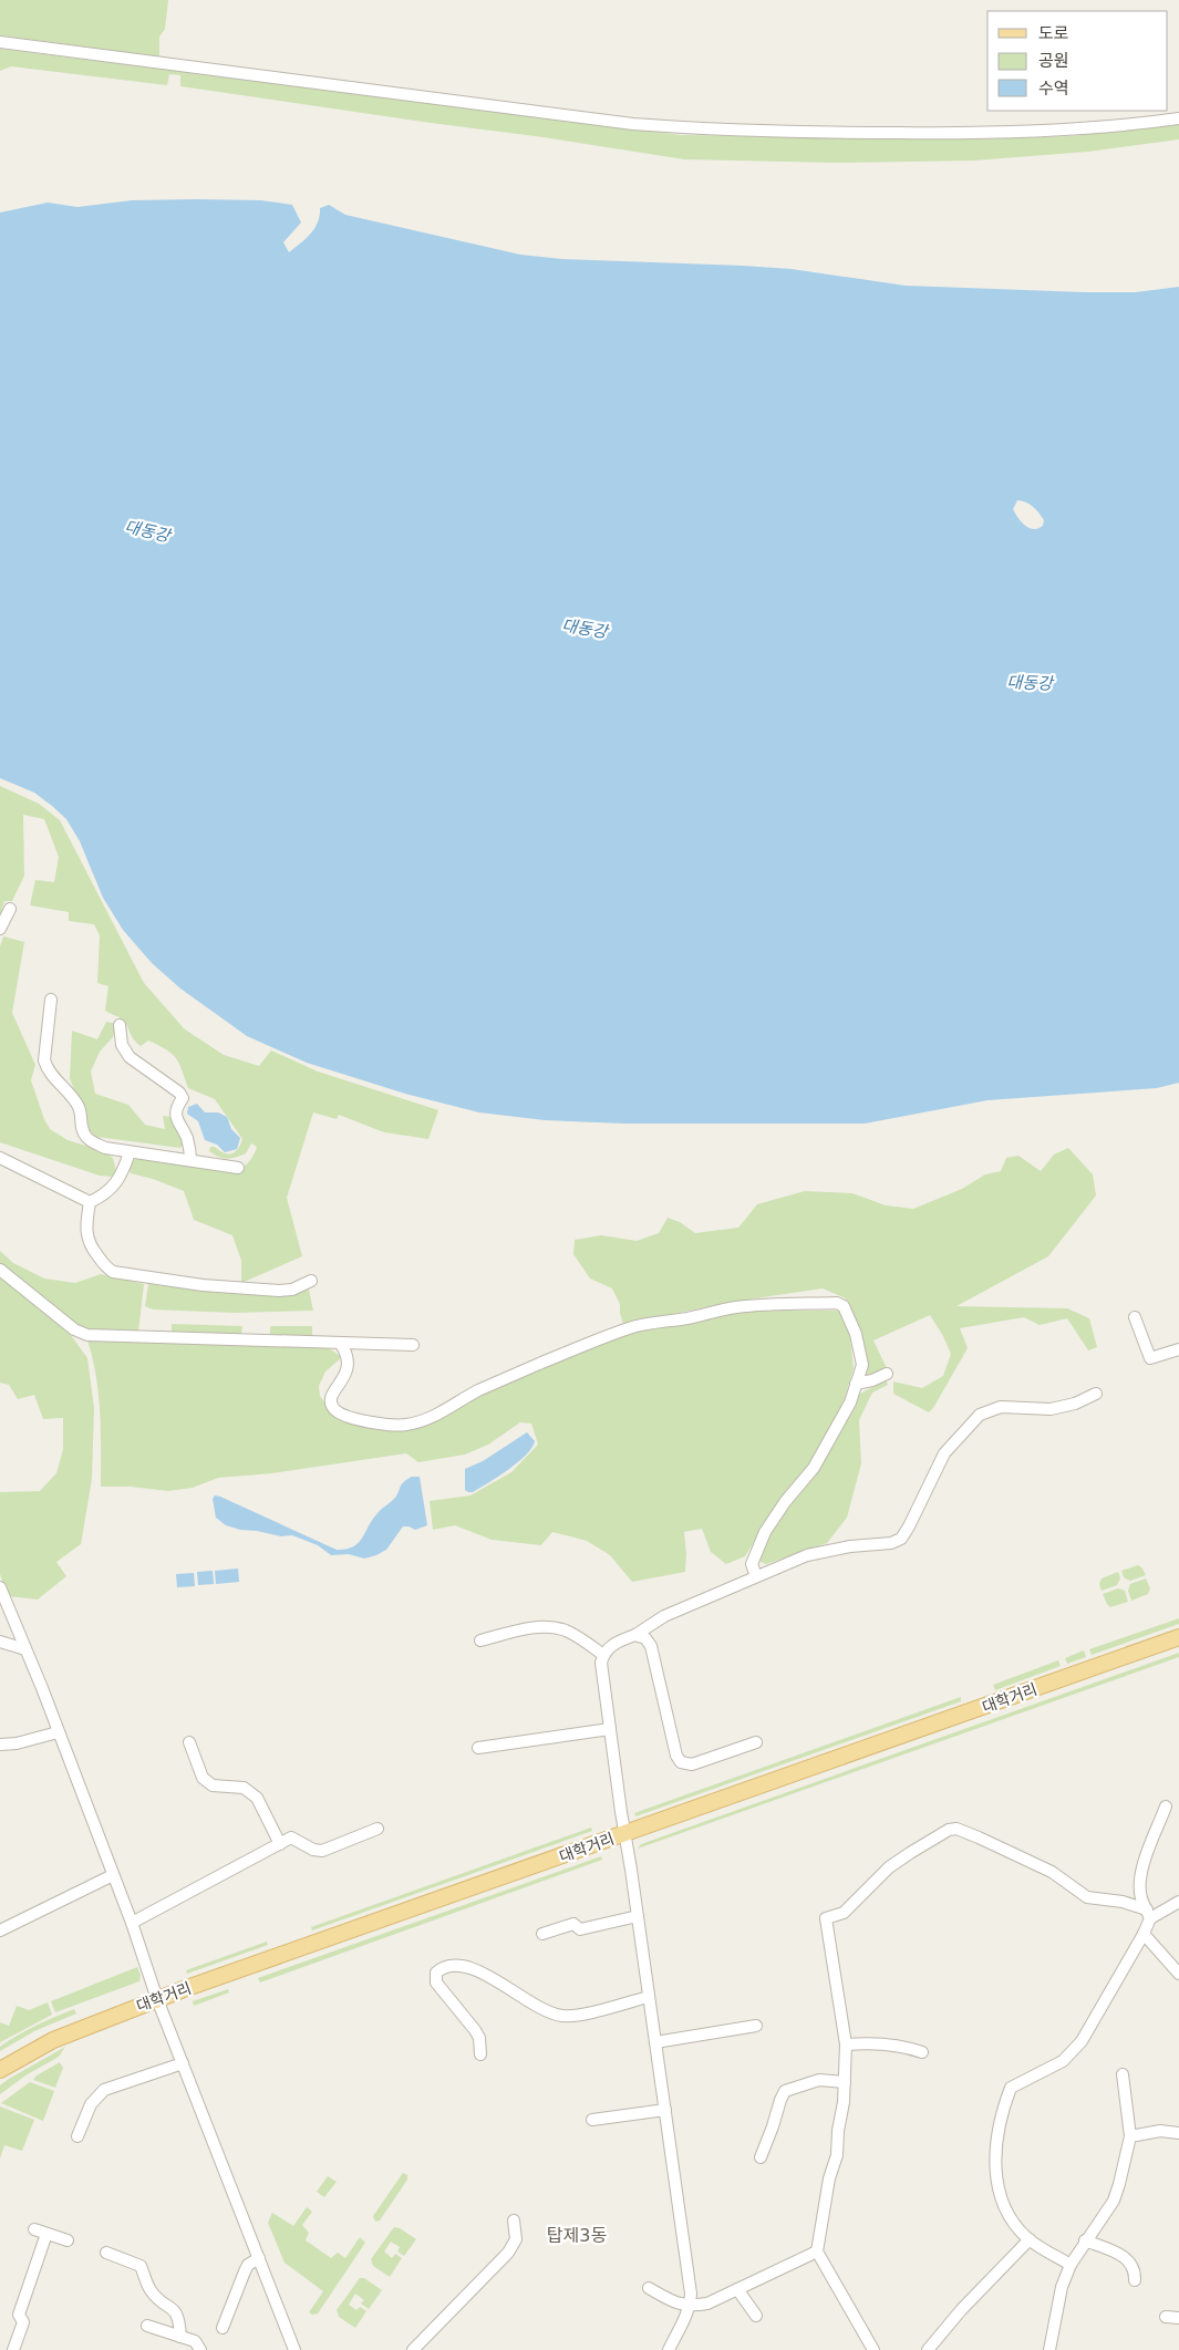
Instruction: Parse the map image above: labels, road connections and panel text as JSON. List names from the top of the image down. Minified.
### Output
{"streets":{"main road":["대학거리"]},"districts":["탑제3동"],"water":["대동강"],"legend":["도로","공원","수역"]}
